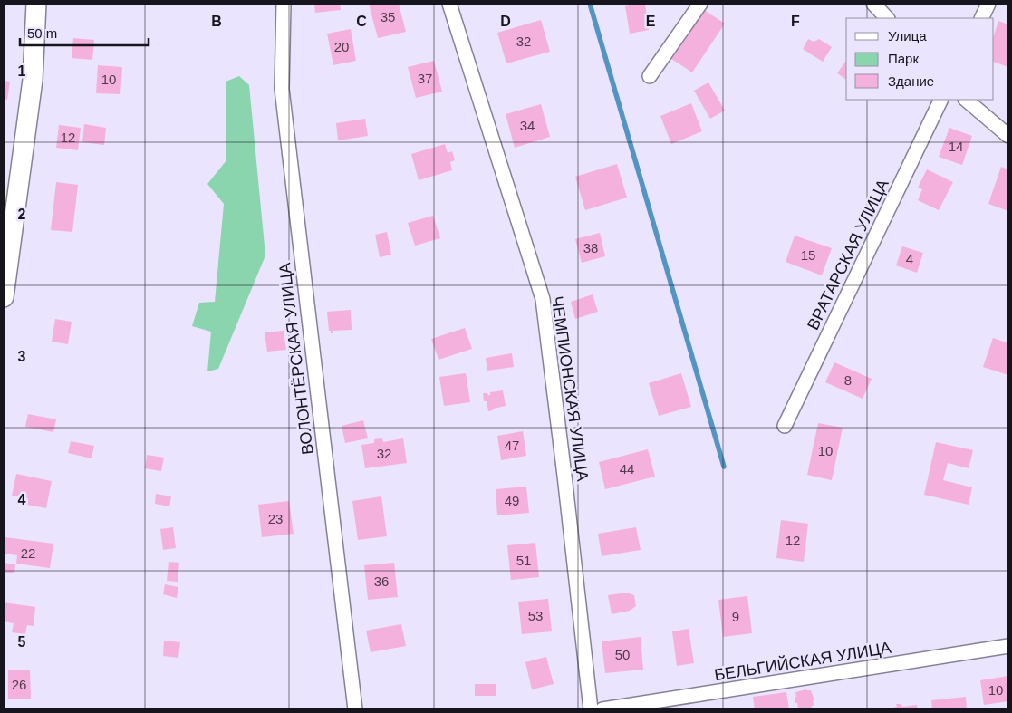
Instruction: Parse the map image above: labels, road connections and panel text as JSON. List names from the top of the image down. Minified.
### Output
{"streets":{"street":["ВРАТАРСКАЯ УЛИЦА","ВОЛОНТЁРСКАЯ УЛИЦА","ЧЕМПИОНСКАЯ УЛИЦА","БЕЛЬГИЙСКАЯ УЛИЦА"]},"house_numbers":["35","32","20","37","10","34","12","14","38","15","4","8","47","10","32","44","49","23","12","22","51","36","53","9","50","26","10"],"legend":["Улица","Парк","Здание"],"scale_bar":"50 m","grid":{"columns":["B","C","D","E","F"],"rows":["1","2","3","4","5"]}}
